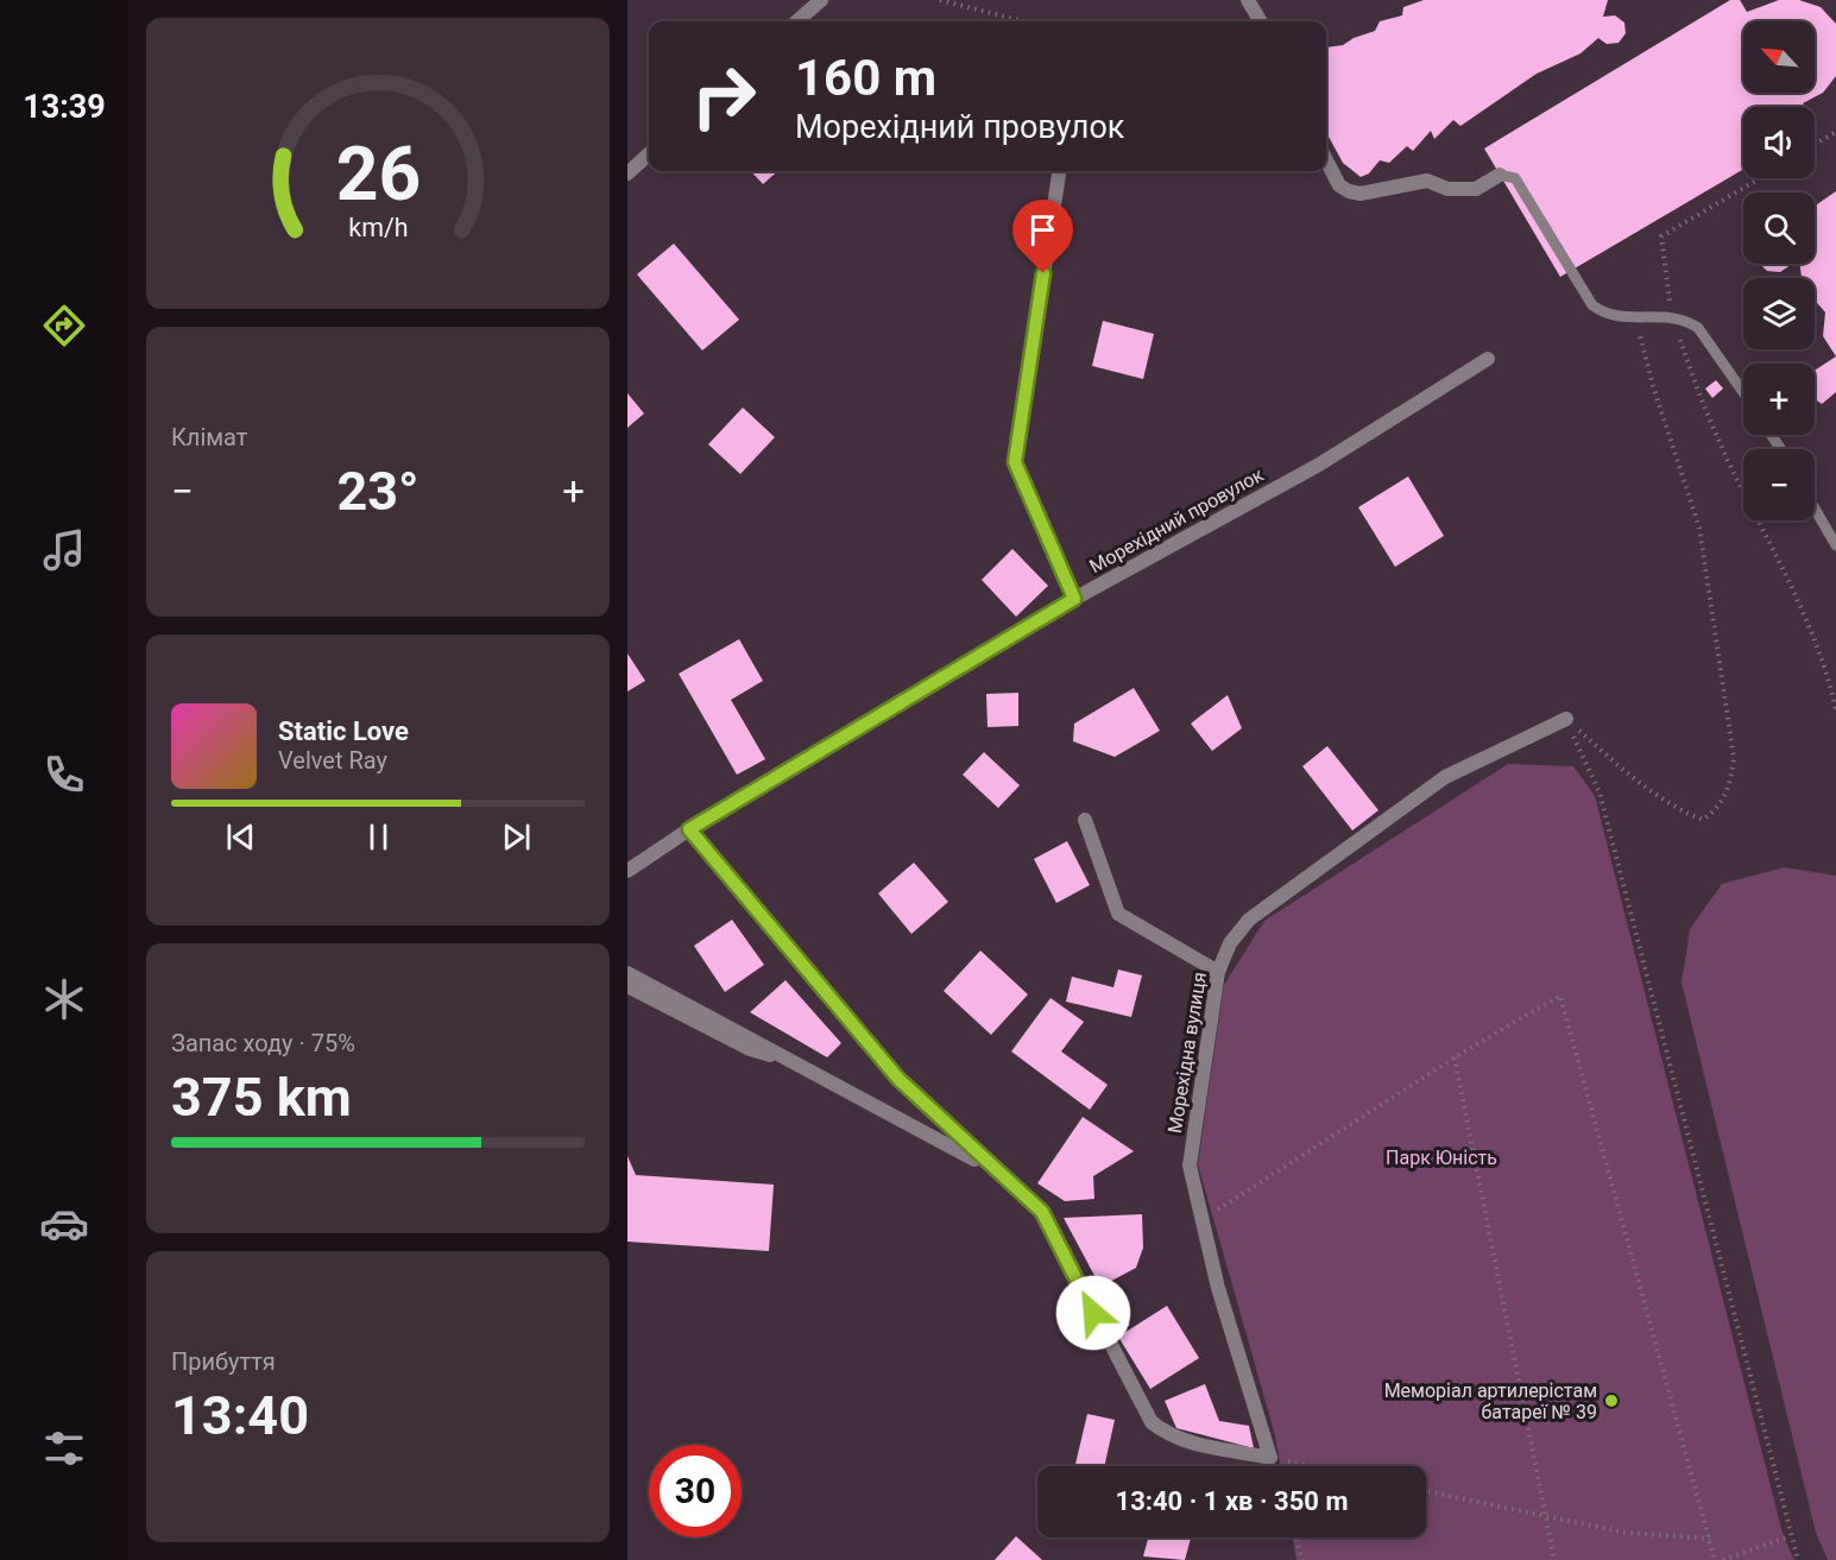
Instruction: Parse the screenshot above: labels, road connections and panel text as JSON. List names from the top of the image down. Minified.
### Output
{"streets":{"street":["Морехідний провулок","Морехідна вулиця"]},"parks":["Парк Юність"],"places":["Меморіал артилерістам батареї № 39"],"north":"top left","page":{"tabs":"13:39","map_buttons":["+","−"],"turn":["160 m","Морехідний провулок"],"tile":["Клімат",["Запас ходу · 75%","375 km"],["Прибуття","13:40"]],"heat":["−","23°","+"],"song":["Static Love","Velvet Ray"],"limit":"30","trip":"13:40 · 1 хв · 350 m","gauge":["26","km/h"]}}
